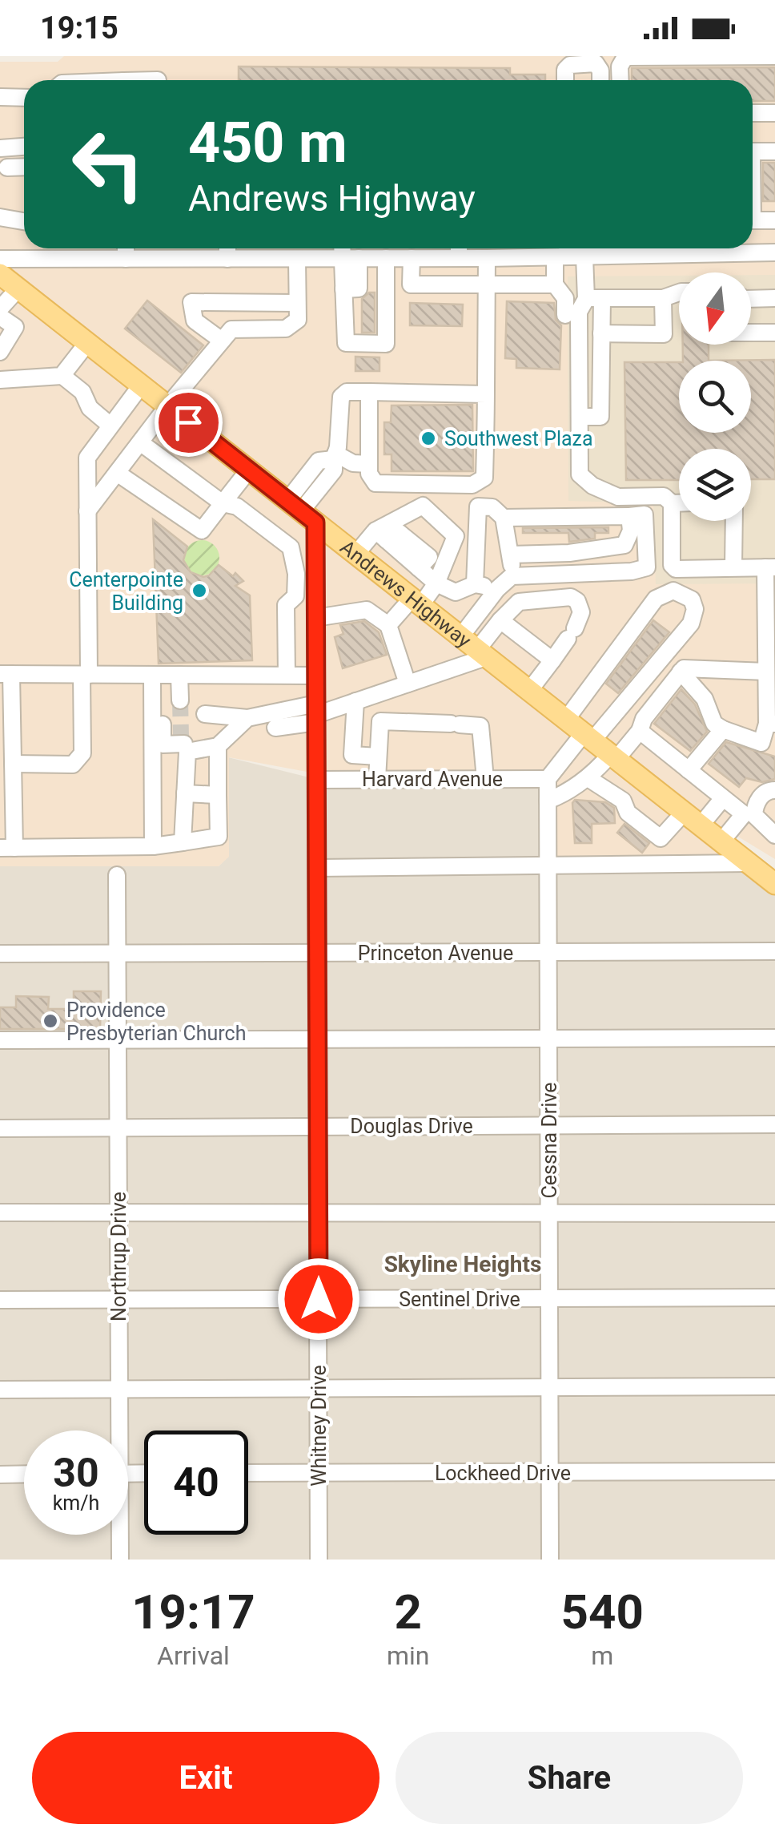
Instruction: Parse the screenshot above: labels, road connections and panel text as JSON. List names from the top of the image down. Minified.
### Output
{"streets":{"main road":["Andrews Highway"],"street":["Harvard Avenue","Princeton Avenue","Douglas Drive","Cessna Drive","Northrup Drive","Sentinel Drive","Whitney Drive","Lockheed Drive"]},"crossings":[["Andrews Highway","Whitney Drive"],["Harvard Avenue","Cessna Drive"],["Harvard Avenue","Whitney Drive"],["Princeton Avenue","Cessna Drive"],["Princeton Avenue","Northrup Drive"],["Princeton Avenue","Whitney Drive"],["Douglas Drive","Cessna Drive"],["Douglas Drive","Northrup Drive"],["Douglas Drive","Whitney Drive"],["Cessna Drive","Sentinel Drive"],["Cessna Drive","Lockheed Drive"],["Northrup Drive","Sentinel Drive"],["Sentinel Drive","Whitney Drive"],["Whitney Drive","Lockheed Drive"]],"districts":["Skyline Heights"],"places":["Southwest Plaza","Centerpointe Building","Providence Presbyterian Church"],"north":"bottom","page":{"status":"19:15","turn":["450 m","Andrews Highway"],"speed":"30 km/h","limit":"40","eta":["19:17","Arrival","2","min","540","m"],"buttons":["Exit","Share"]}}
